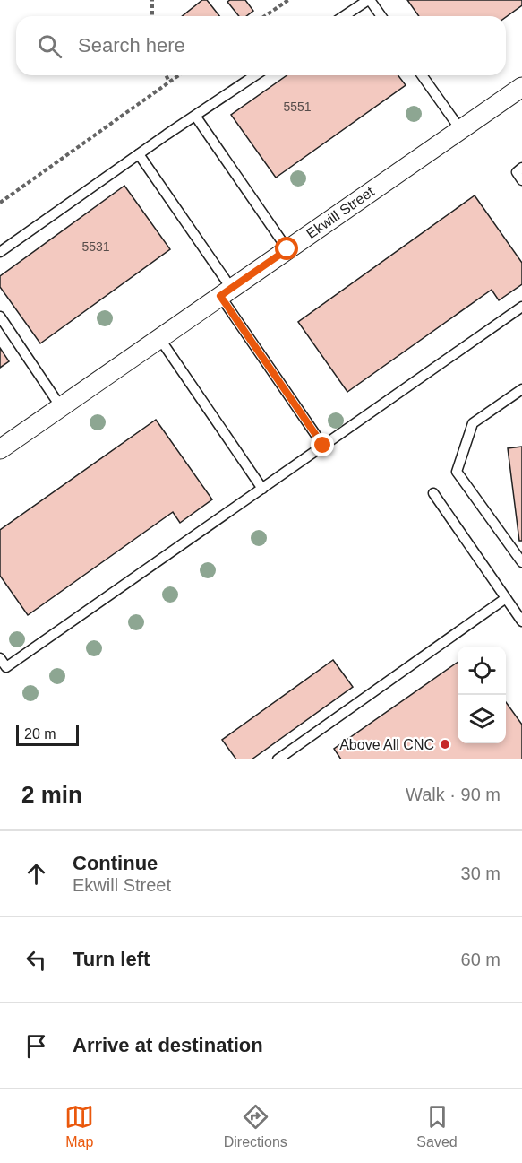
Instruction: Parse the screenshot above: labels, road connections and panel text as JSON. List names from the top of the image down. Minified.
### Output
{"streets":{"street":["Ekwill Street"]},"places":["Above All CNC"],"house_numbers":["5551","5531"],"scale_bar":"20 m","page":{"search":"Search here","scale":"20 m","heading":["2 min","Walk · 90 m"],"list":[["Continue","Ekwill Street","30 m"],["Turn left","60 m"],"Arrive at destination"],"nav":["Map","Directions","Saved"]}}
